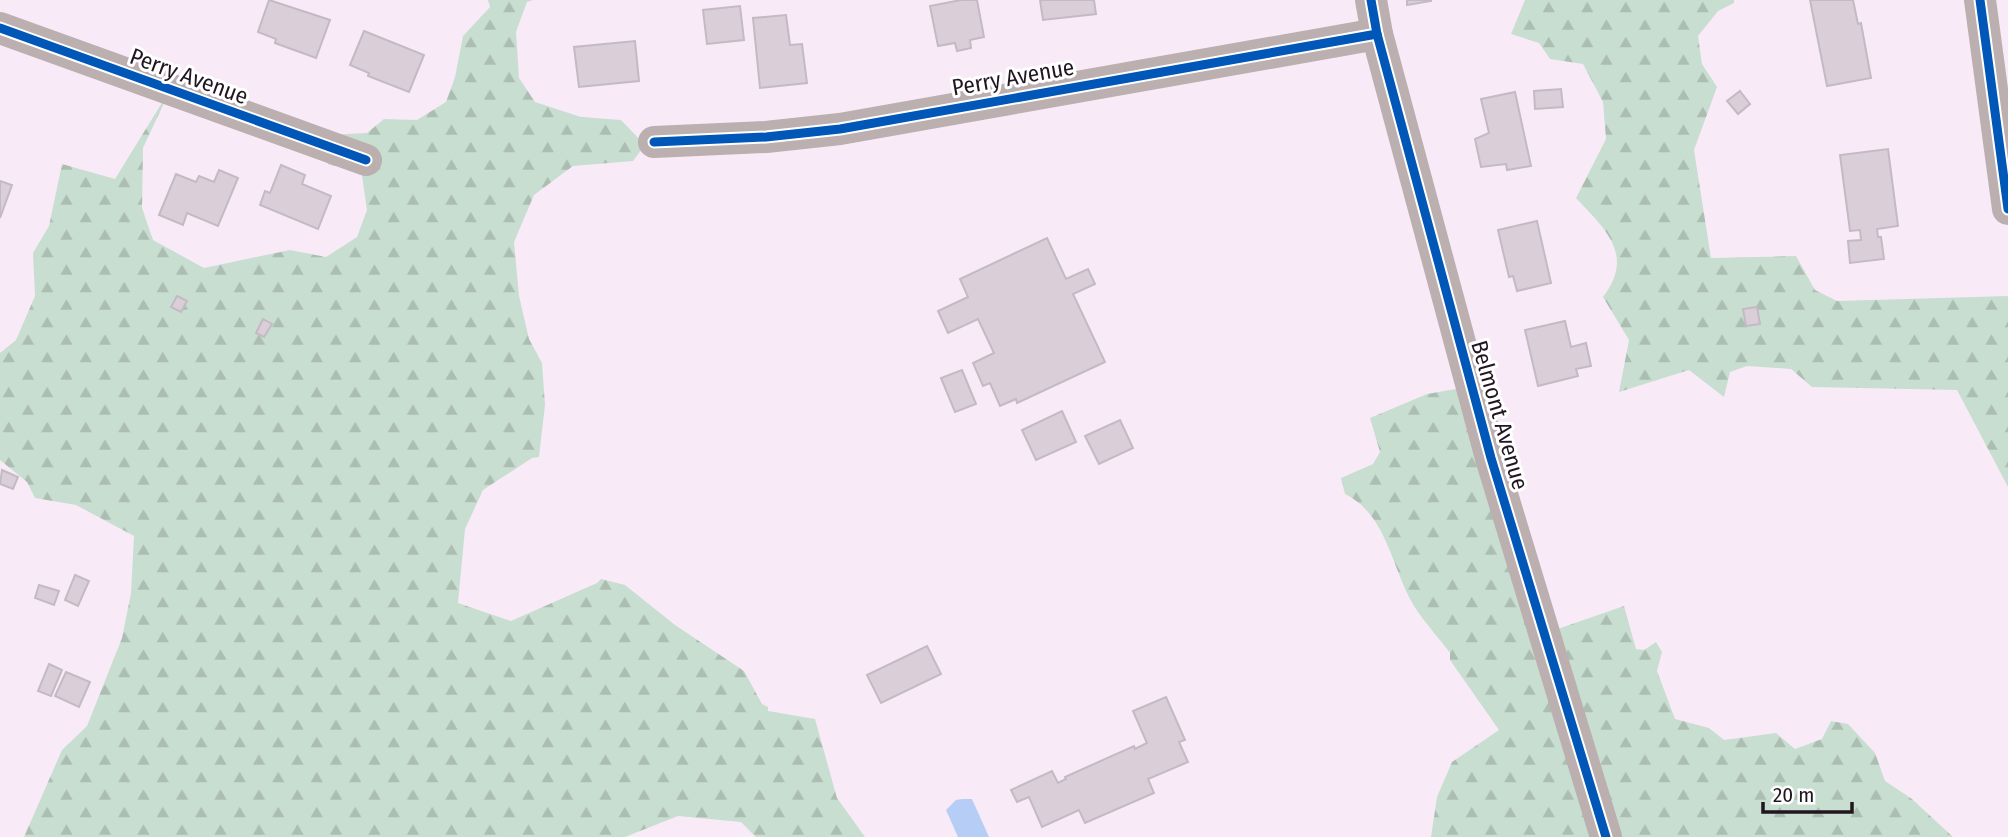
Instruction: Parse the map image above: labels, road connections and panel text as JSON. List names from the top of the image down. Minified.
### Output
{"streets":{"street":["Perry Avenue","Belmont Avenue"]},"crossings":[["Perry Avenue","Belmont Avenue"]],"scale_bar":"20 m"}
